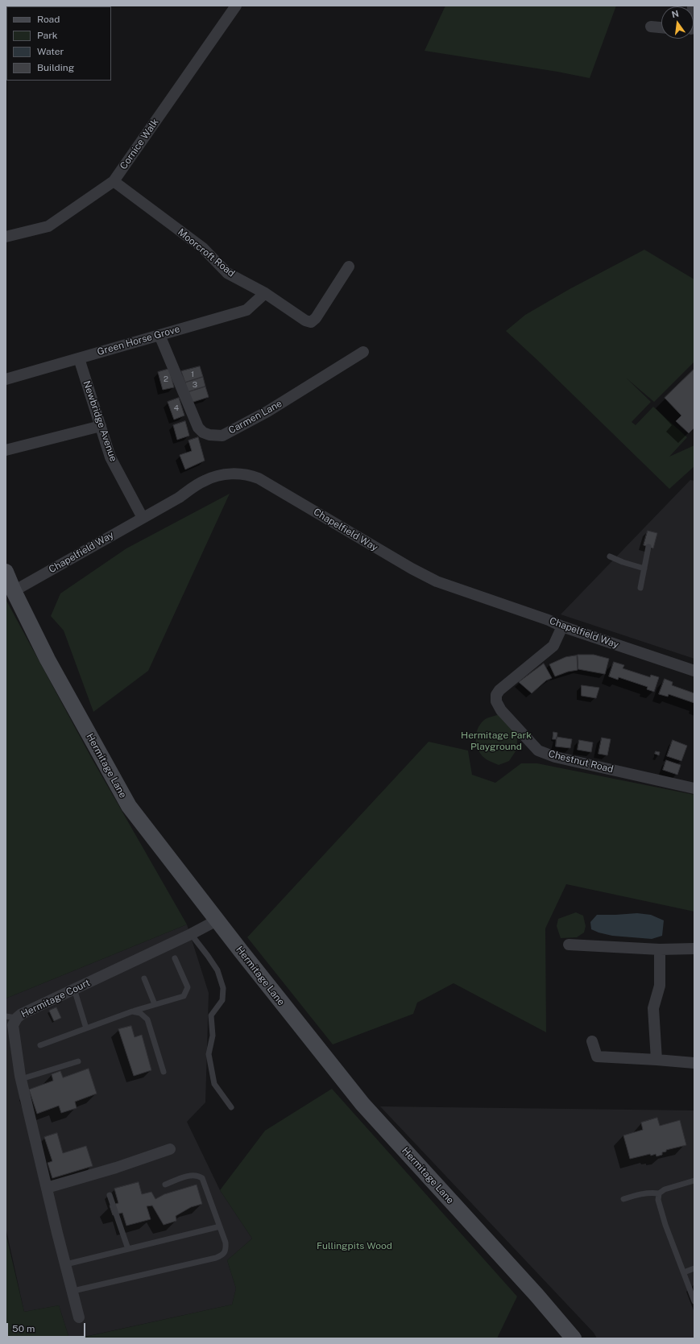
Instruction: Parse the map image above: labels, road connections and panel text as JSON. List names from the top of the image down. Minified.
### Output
{"streets":{"main road":["Hermitage Lane"],"street":["Cornice Walk","Moorcroft Road","Green Horse Grove","Carmen Lane","Newbridge Avenue","Chapelfield Way","Chestnut Road","Hermitage Court"]},"crossings":[["Cornice Walk","Moorcroft Road"],["Moorcroft Road","Green Horse Grove"],["Green Horse Grove","Carmen Lane"],["Green Horse Grove","Newbridge Avenue"],["Newbridge Avenue","Chapelfield Way"],["Chapelfield Way","Chestnut Road"],["Chapelfield Way","Hermitage Lane"],["Hermitage Lane","Hermitage Court"]],"parks":["Hermitage Park Playground","Fullingpits Wood"],"house_numbers":["1","2","3","4"],"legend":["Road","Park","Water","Building"],"scale_bar":"50 m","north":"top"}
